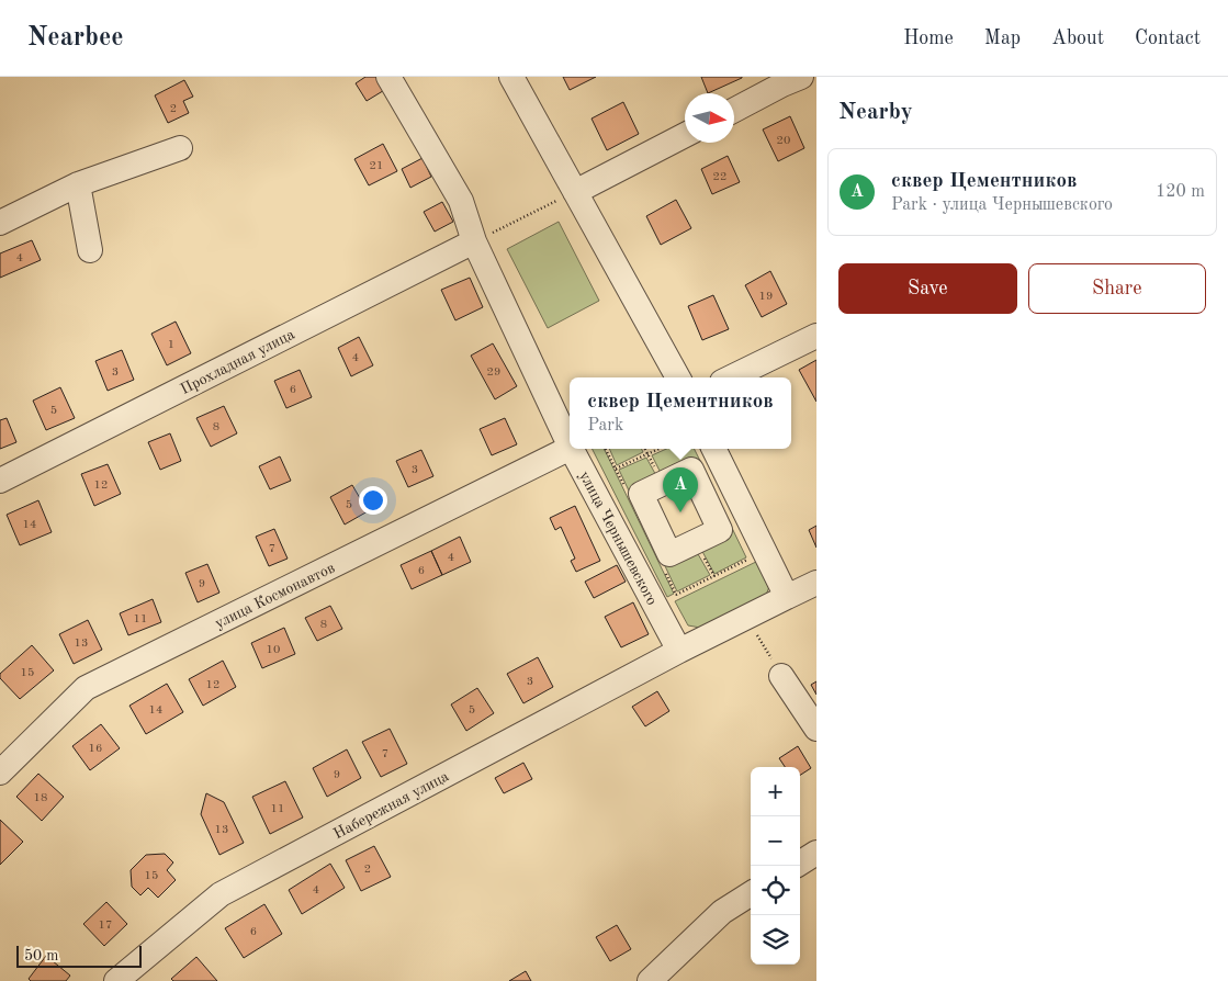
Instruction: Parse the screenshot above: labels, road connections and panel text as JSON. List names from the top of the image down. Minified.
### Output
{"streets":{"street":["Прохладная улица","улица Чернышевского","улица Космонавтов","Набережная улица"]},"crossings":[["Прохладная улица","улица Чернышевского"],["улица Чернышевского","Набережная улица"]],"house_numbers":["2","20","21","22","4","19","1","4","3","29","6","5","8","3","12","5","14","7","4","6","9","11","8","13","10","15","3","12","14","5","16","7","9","18","11","13","2","15","4","17","6"],"scale_bar":"50 m","north":"right","page":{"header":"Nearbee","nav":["Home","Map","About","Contact"],"heading":"Nearby","list":[{"mark":"A","name":"сквер Цементников","note":"Park · улица Чернышевского","value":"120 m"}],"buttons":["Save","Share"],"popup":["сквер Цементников","Park"],"pins":"A","map_buttons":["+","−"],"scale":"50 m"}}
